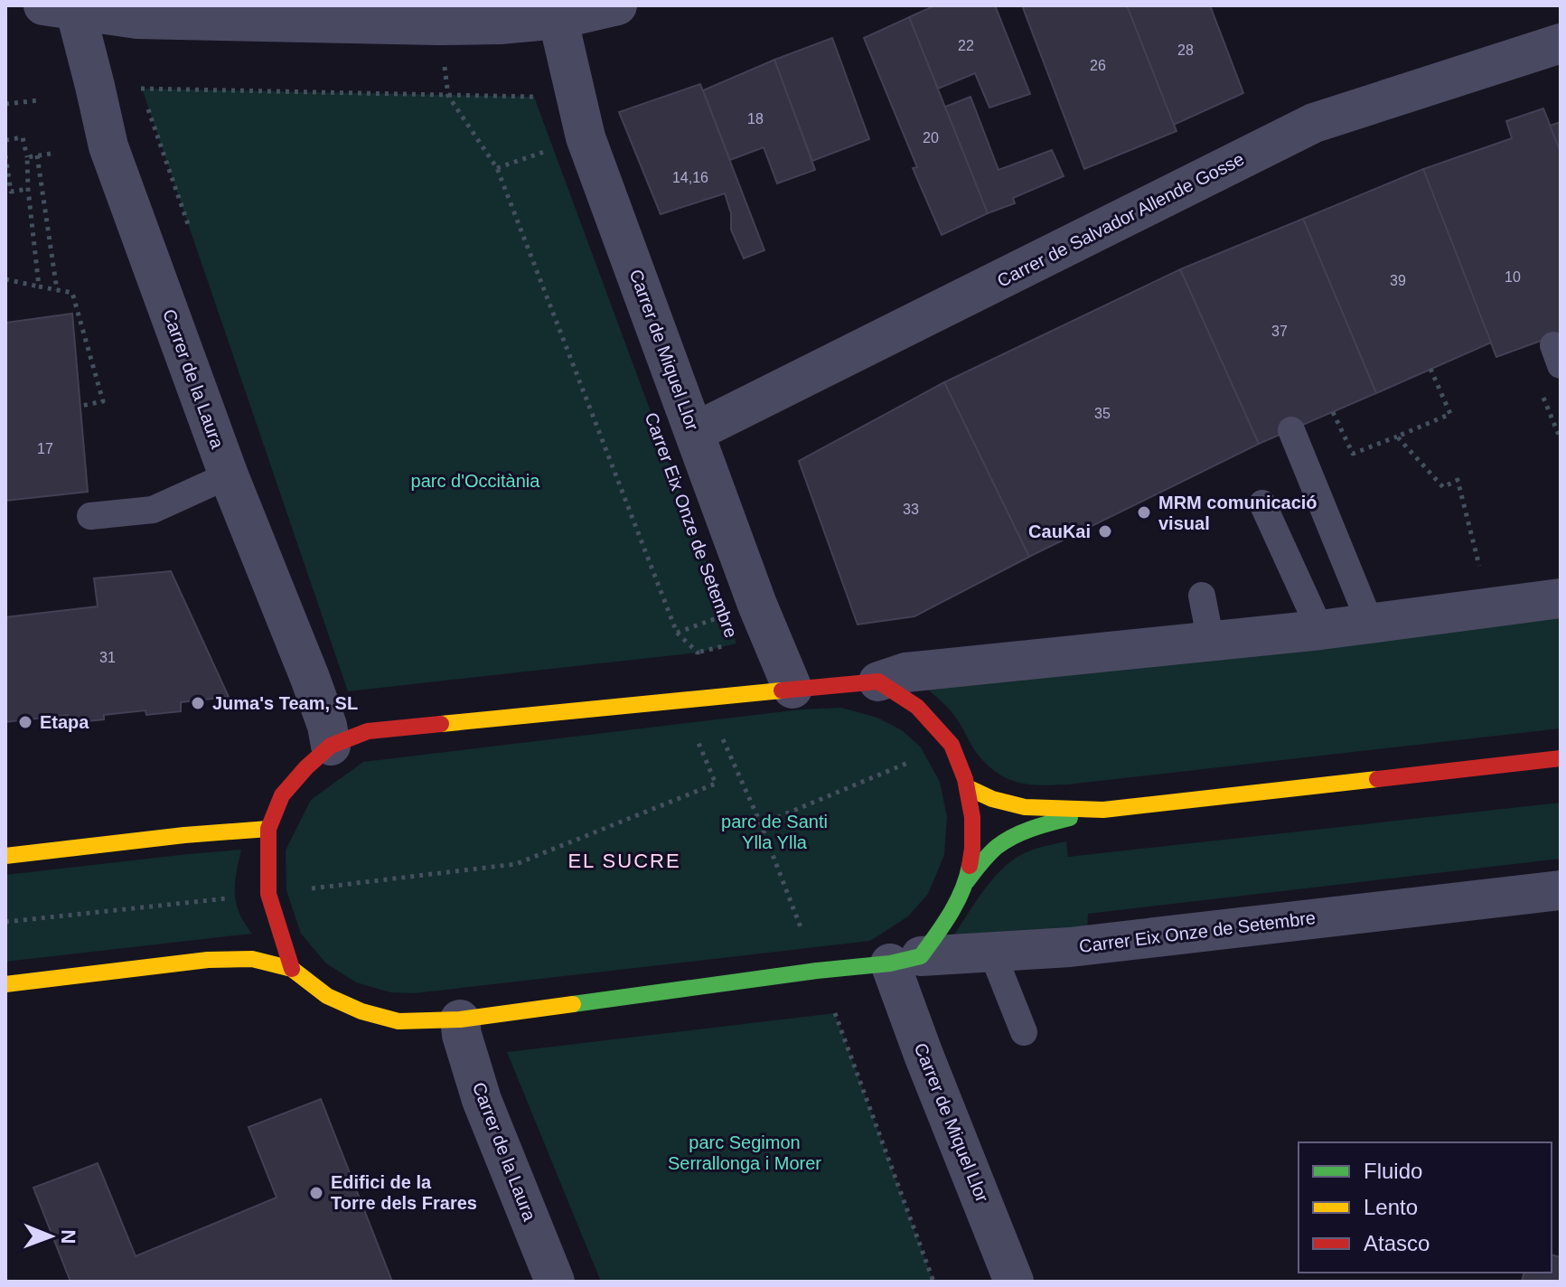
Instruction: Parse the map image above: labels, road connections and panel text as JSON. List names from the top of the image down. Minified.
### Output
{"streets":{"street":["Carrer de Salvador Allende Gosse","Carrer de Miquel Llor","Carrer de la Laura","Carrer Eix Onze de Setembre"]},"crossings":[["Carrer de Salvador Allende Gosse","Carrer de Miquel Llor"],["Carrer de Miquel Llor","Carrer Eix Onze de Setembre"],["Carrer de la Laura","Carrer Eix Onze de Setembre"]],"districts":["EL SUCRE"],"parks":["parc d'Occitània","parc de Santi Ylla Ylla","parc Segimon Serrallonga i Morer"],"places":["MRM comunicació visual","CauKai","Juma's Team, SL","Etapa","Edifici de la Torre dels Frares"],"house_numbers":["22","28","26","18","20","14,16","10","39","37","35","17","33","31"],"legend":["Fluido","Lento","Atasco"],"north":"right"}
